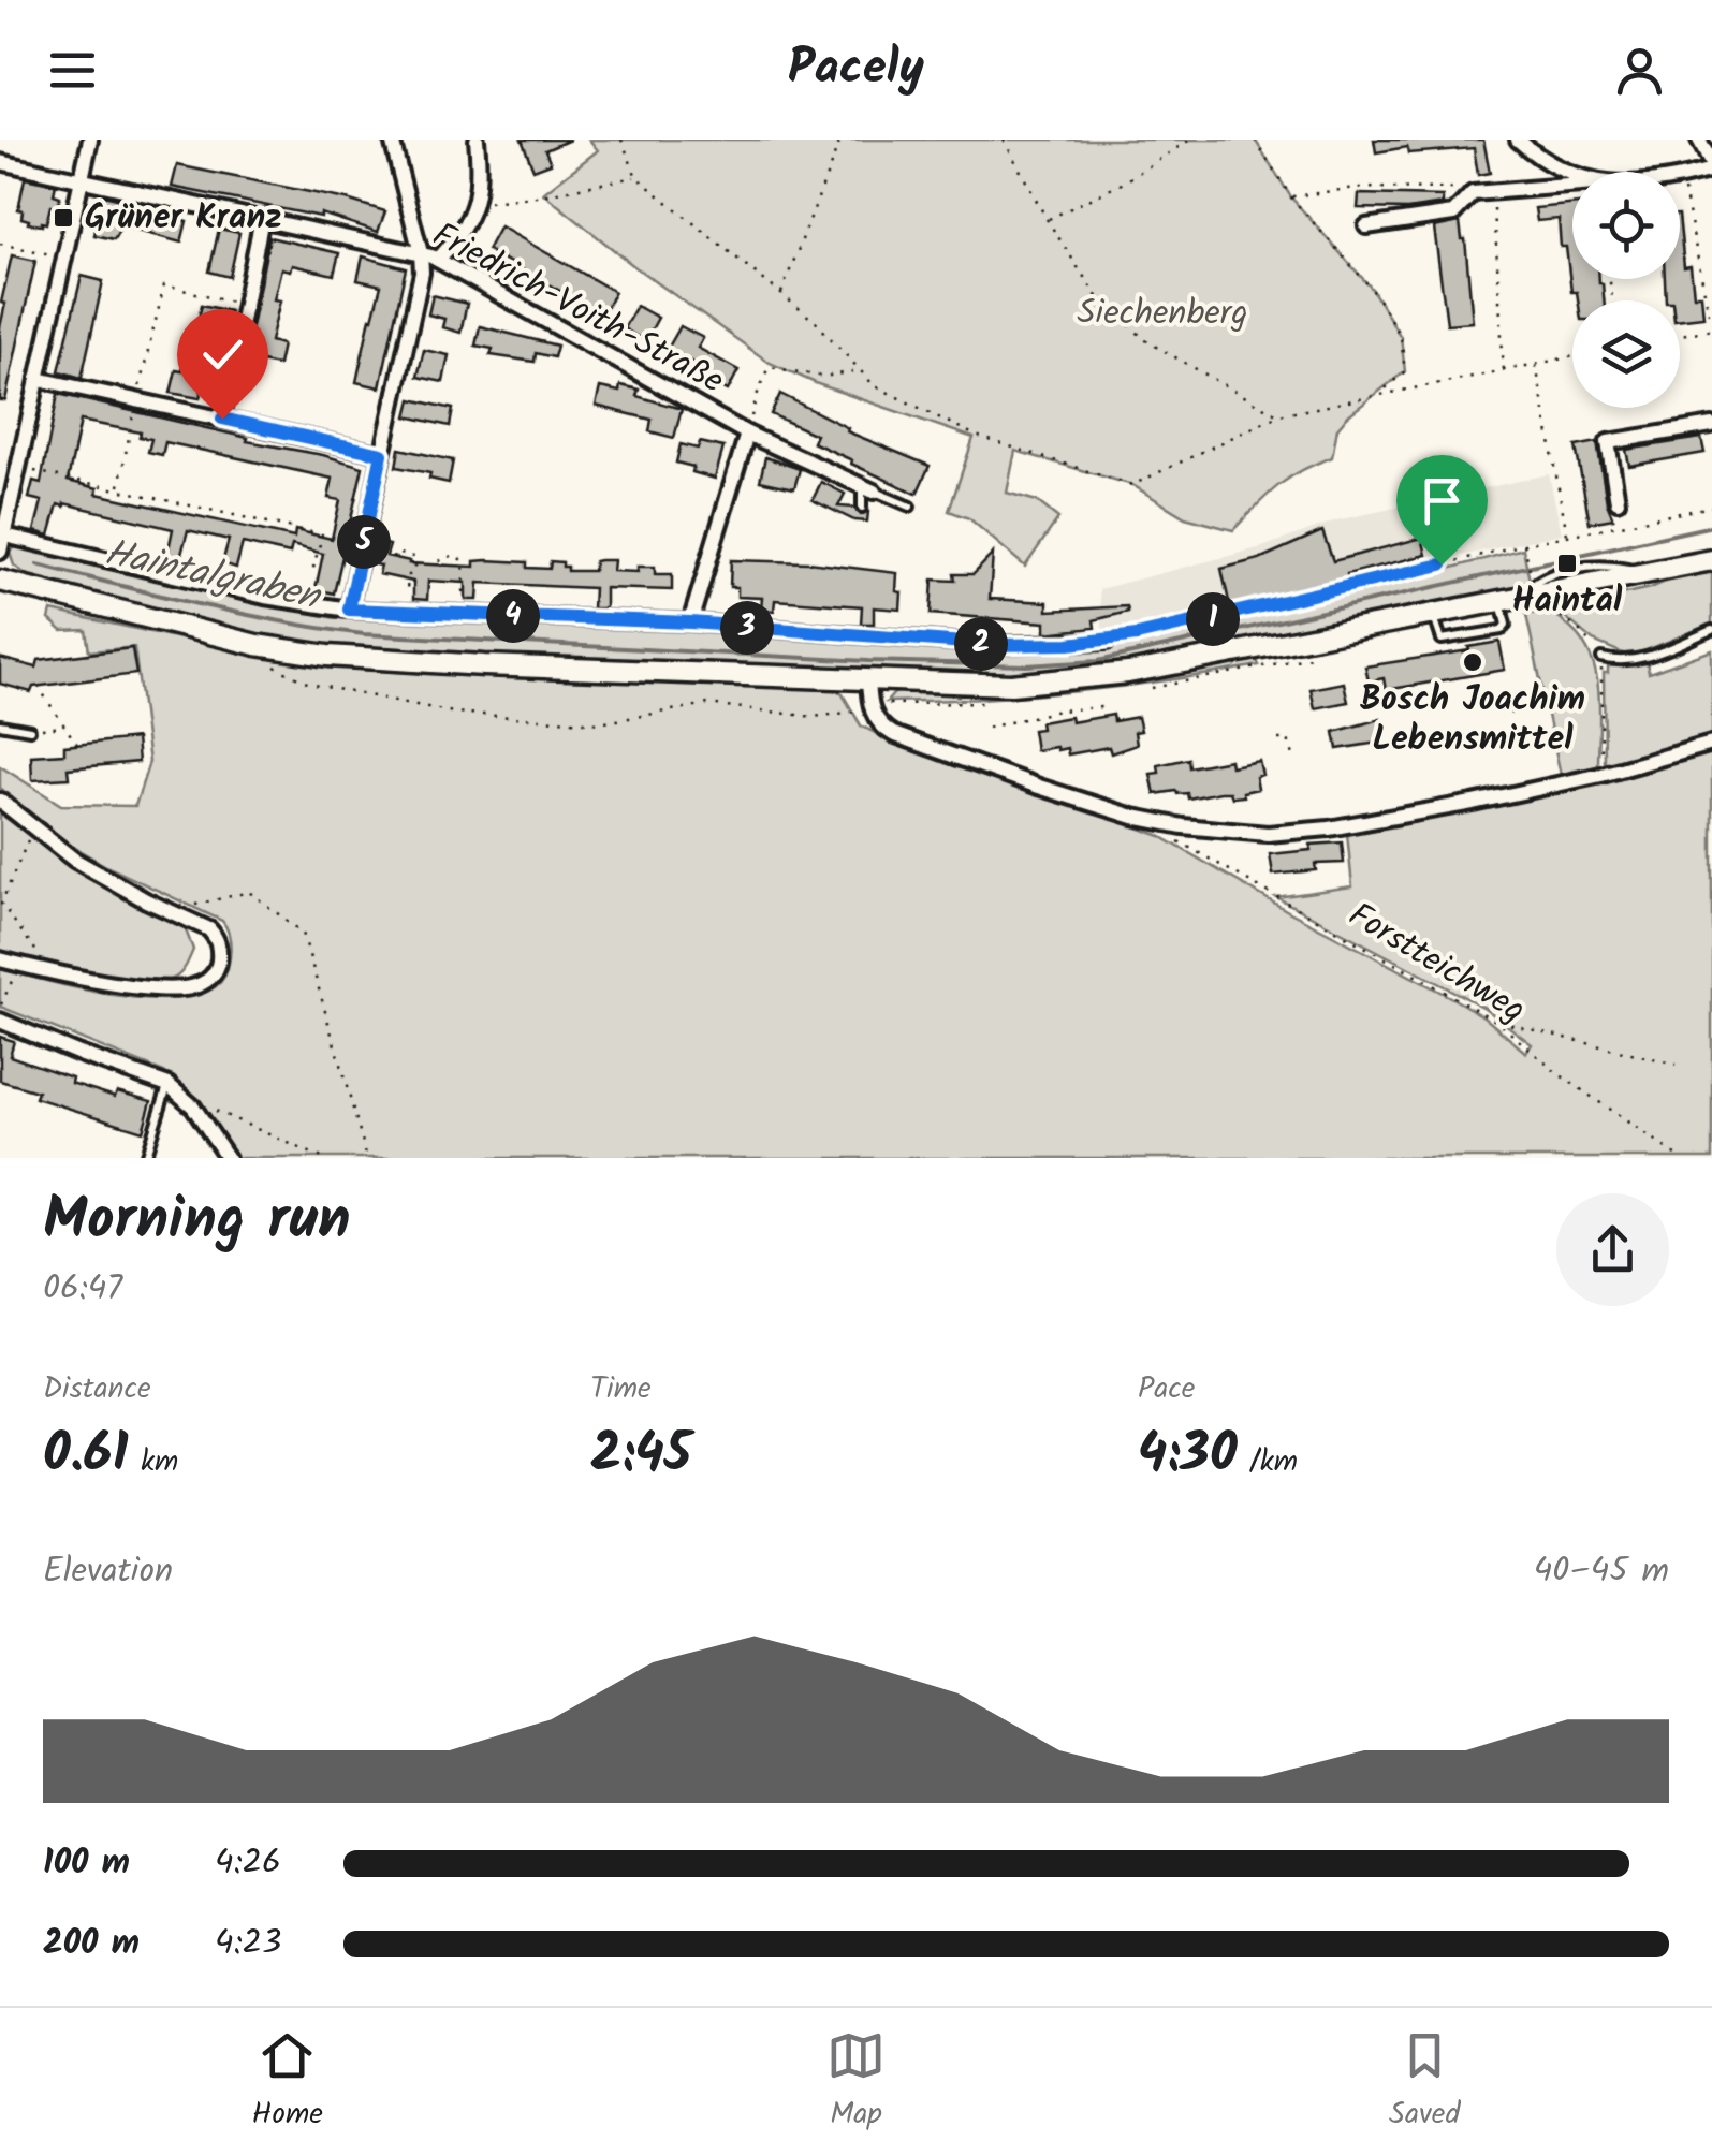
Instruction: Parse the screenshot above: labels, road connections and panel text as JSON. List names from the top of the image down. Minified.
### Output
{"streets":{"street":["Friedrich-Voith-Straße"],"path":["Forstteichweg"]},"water":["Haintalgraben"],"parks":["Siechenberg"],"places":{"transit":["Grüner Kranz","Haintal"],"other":["Bosch Joachim Lebensmittel"]},"page":{"header":"Pacely","pins":["5","4","1","3","2"],"heading":["Morning run","06:47"],"stats":[["Distance","0.61 km"],["Time","2:45"],["Pace","4:30 /km"]],"chart":["Elevation","40–45 m"],"list":[{"name":"100 m","note":"4:26"},{"name":"200 m","note":"4:23"}],"tabs":["Home","Map","Saved"]}}
